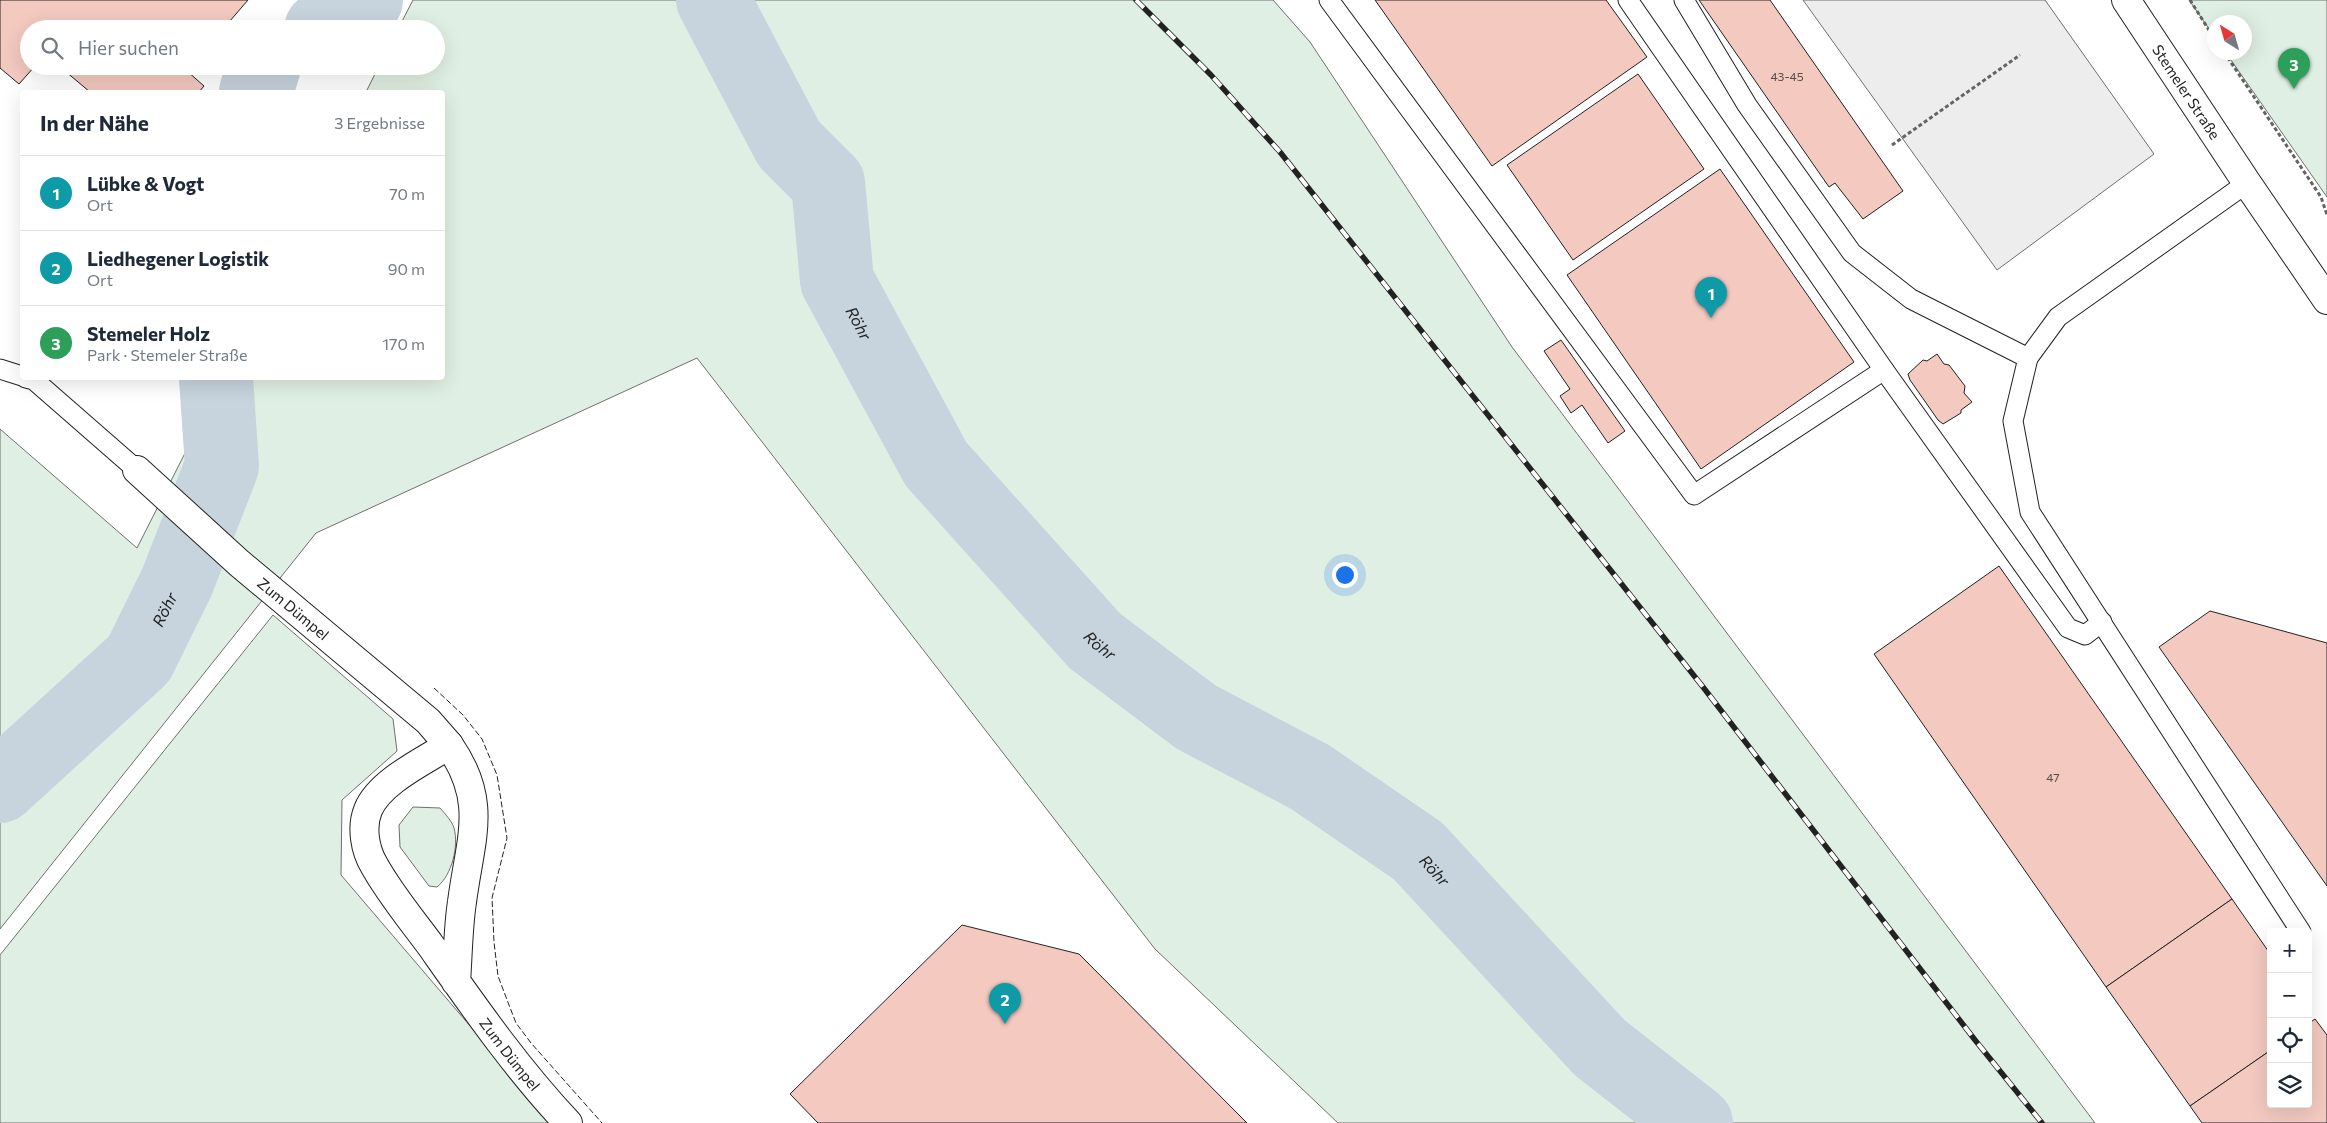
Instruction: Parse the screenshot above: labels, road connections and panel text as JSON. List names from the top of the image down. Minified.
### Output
{"streets":{"street":["Stemeler Straße","Zum Dümpel"]},"water":["Röhr"],"house_numbers":["43-45","47"],"north":"top left","page":{"search":"Hier suchen","pins":["3","1","2"],"heading":["In der Nähe","3 Ergebnisse"],"list":[{"mark":"1","name":"Lübke & Vogt","note":"Ort","value":"70 m"},{"mark":"2","name":"Liedhegener Logistik","note":"Ort","value":"90 m"},{"mark":"3","name":"Stemeler Holz","note":"Park · Stemeler Straße","value":"170 m"}],"map_buttons":["+","−"]}}
